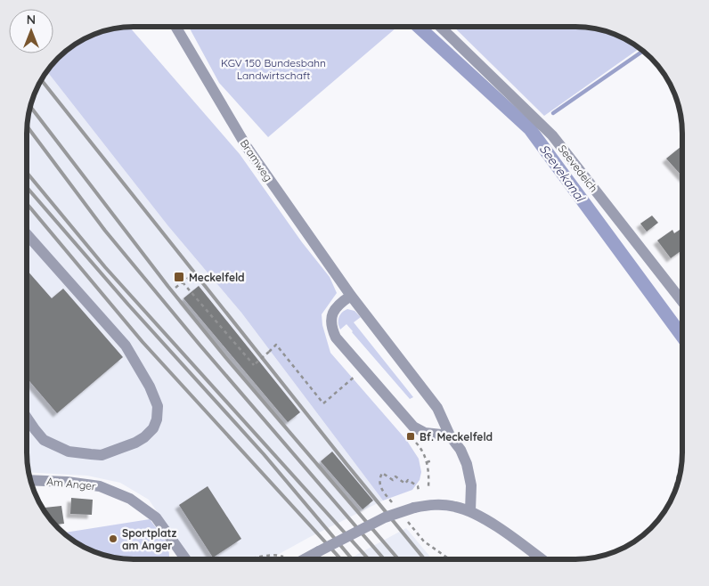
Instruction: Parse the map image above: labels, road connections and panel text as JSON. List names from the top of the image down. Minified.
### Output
{"streets":{"street":["Bramweg","Seevedeich","Am Anger"]},"water":["Seevekanal"],"parks":["KGV 150 Bundesbahn Landwirtschaft"],"places":{"transit":["Meckelfeld","Bf. Meckelfeld"],"other":["Sportplatz am Anger"]},"north":"top"}
